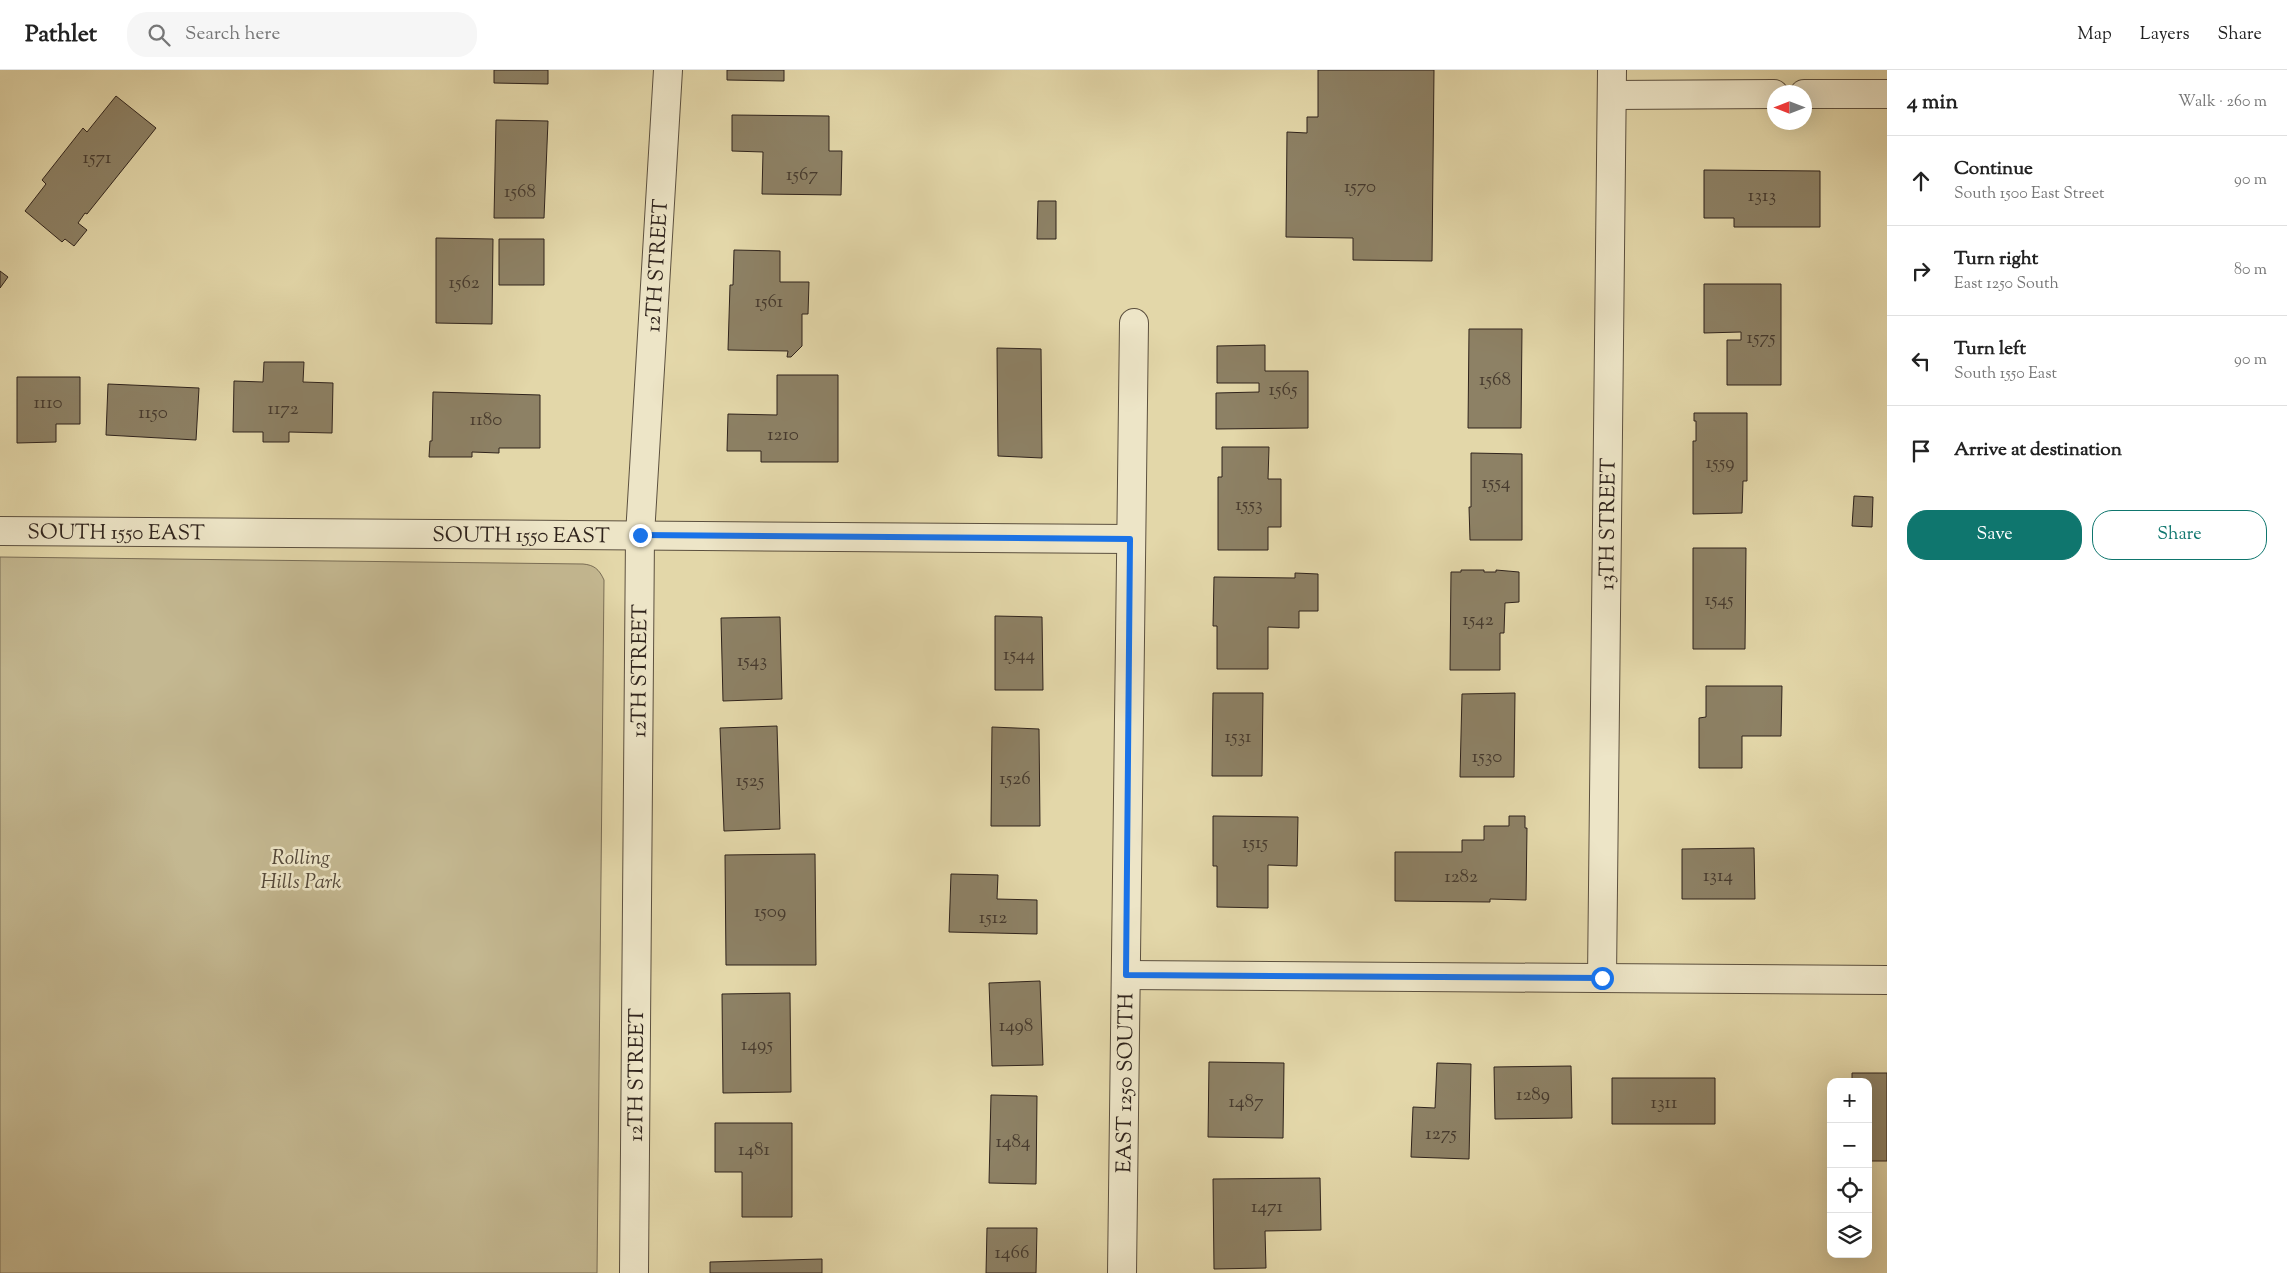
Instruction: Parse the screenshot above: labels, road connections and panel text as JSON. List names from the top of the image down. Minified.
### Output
{"streets":{"street":["12TH STREET","13TH STREET","SOUTH 1550 EAST","EAST 1250 SOUTH"]},"crossings":[["12TH STREET","SOUTH 1550 EAST"],["SOUTH 1550 EAST","EAST 1250 SOUTH"]],"parks":["Rolling Hills Park"],"house_numbers":["1571","1567","1570","1568","1313","1562","1561","1575","1568","1565","1110","1172","1150","1180","1210","1559","1554","1553","1545","1542","1544","1543","1531","1530","1526","1525","1515","1314","1282","1509","1512","1498","1495","1289","1487","1311","1275","1484","1481","1471","1466"],"north":"left","page":{"header":"Pathlet","search":"Search here","nav":["Map","Layers","Share"],"heading":["4 min","Walk · 260 m"],"list":[["Continue","South 1500 East Street","90 m"],["Turn right","East 1250 South","80 m"],["Turn left","South 1550 East","90 m"],"Arrive at destination"],"buttons":["Save","Share"],"map_buttons":["+","−"]}}
